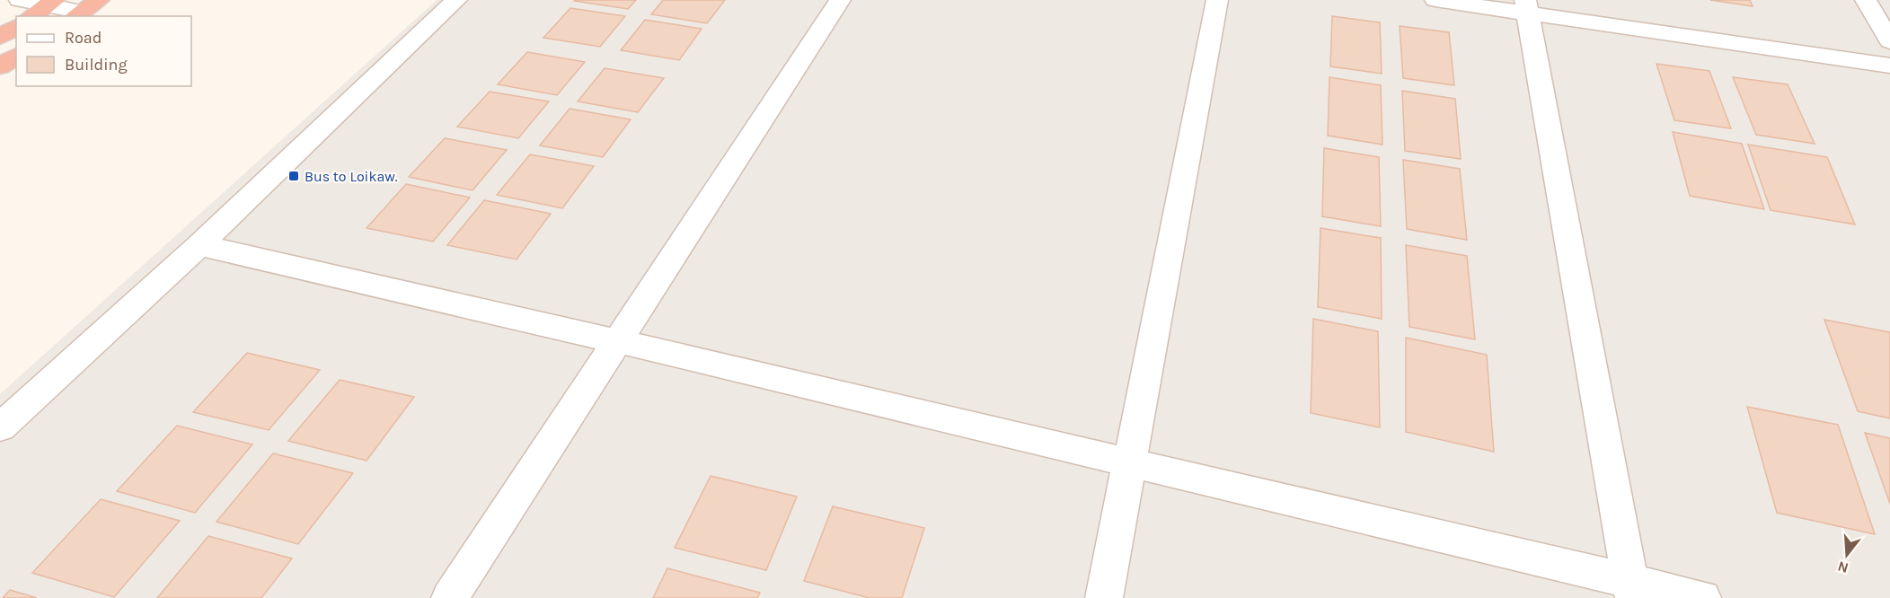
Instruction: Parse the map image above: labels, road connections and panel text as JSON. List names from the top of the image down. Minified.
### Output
{"places":{"transit":["Bus to Loikaw."]},"legend":["Road","Building"],"north":"bottom"}
